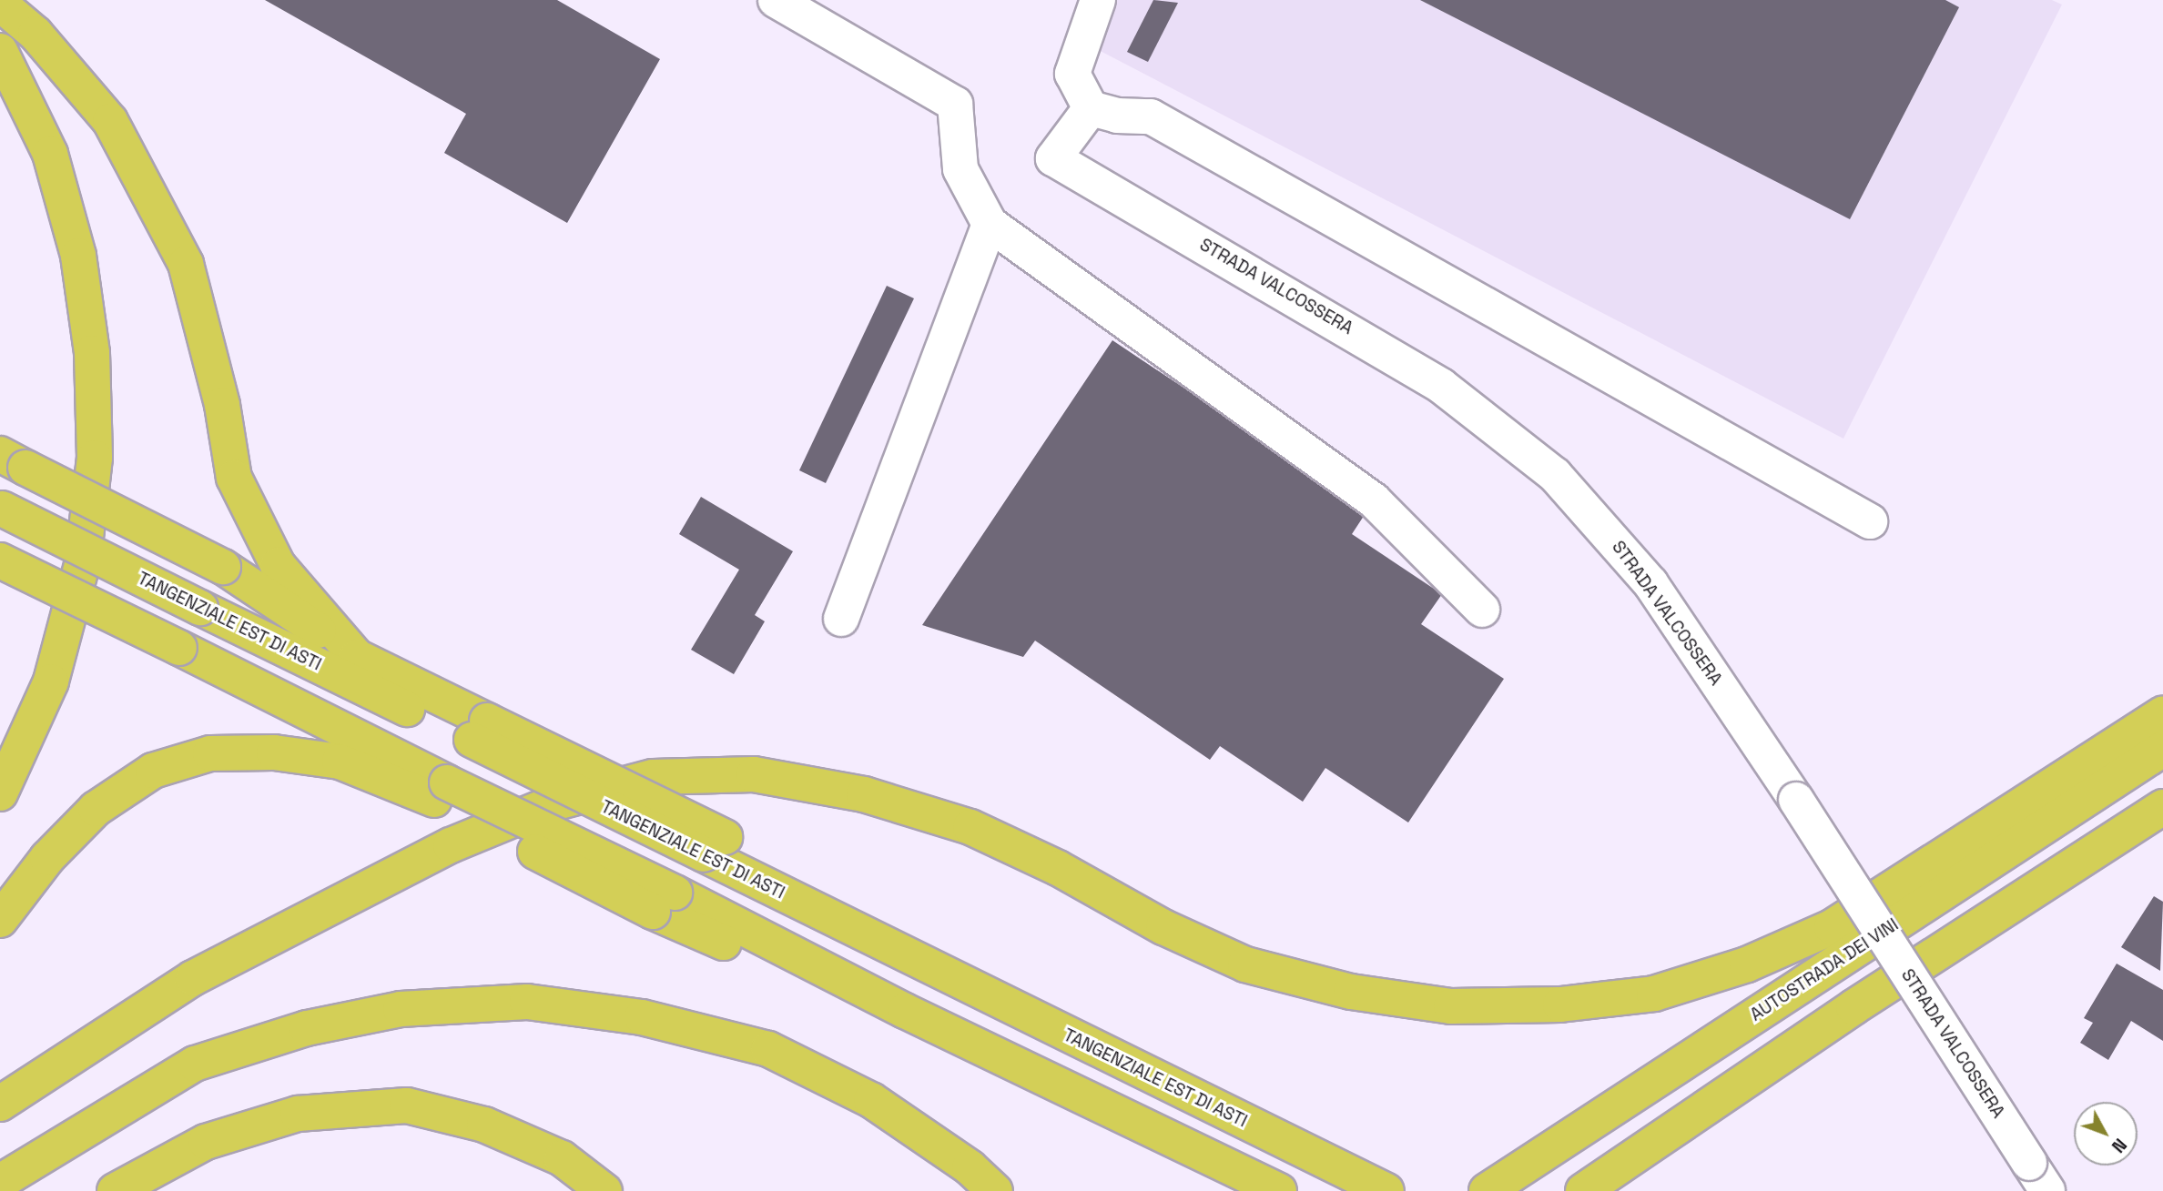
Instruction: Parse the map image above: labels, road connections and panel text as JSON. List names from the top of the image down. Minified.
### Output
{"streets":{"highway":["TANGENZIALE EST DI ASTI","AUTOSTRADA DEI VINI"],"street":["STRADA VALCOSSERA"]},"north":"bottom right"}
